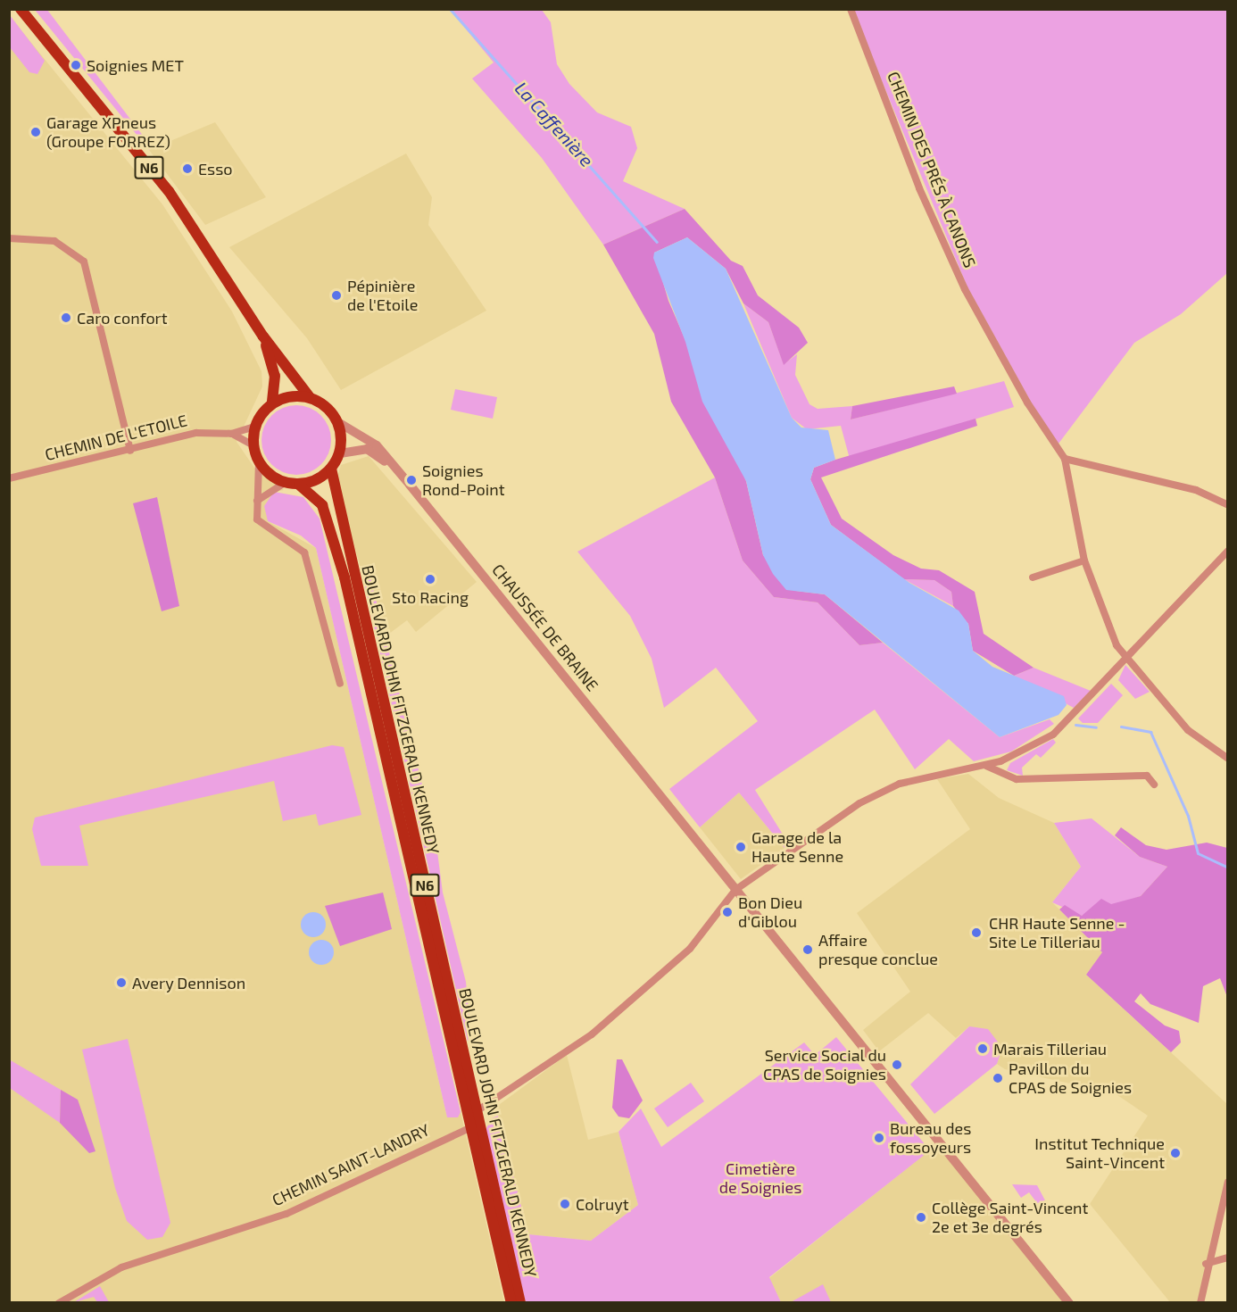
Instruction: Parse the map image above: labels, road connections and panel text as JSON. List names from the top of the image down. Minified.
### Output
{"streets":{"main road":["N6","BOULEVARD JOHN FITZGERALD KENNEDY"],"street":["CHEMIN DES PRÉS À CANONS","CHEMIN DE L'ETOILE","CHAUSSÉE DE BRAINE","CHEMIN SAINT-LANDRY"]},"crossings":[["N6","CHEMIN DE L'ETOILE"],["N6","CHAUSSÉE DE BRAINE"],["N6","BOULEVARD JOHN FITZGERALD KENNEDY"],["CHEMIN DE L'ETOILE","CHAUSSÉE DE BRAINE"],["CHEMIN DE L'ETOILE","BOULEVARD JOHN FITZGERALD KENNEDY"],["CHAUSSÉE DE BRAINE","BOULEVARD JOHN FITZGERALD KENNEDY"],["BOULEVARD JOHN FITZGERALD KENNEDY","CHEMIN SAINT-LANDRY"]],"water":["La Caffenière"],"parks":["Cimetière de Soignies"],"places":["Soignies MET","Garage XPneus (Groupe FORREZ)","Esso","Pépinière de l'Etoile","Caro confort","Soignies Rond-Point","Sto Racing","Garage de la Haute Senne","Bon Dieu d'Giblou","CHR Haute Senne - Site Le Tilleriau","Affaire presque conclue","Avery Dennison","Marais Tilleriau","Service Social du CPAS de Soignies","Pavillon du CPAS de Soignies","Bureau des fossoyeurs","Institut Technique Saint-Vincent","Colruyt","Collège Saint-Vincent 2e et 3e degrés"]}
